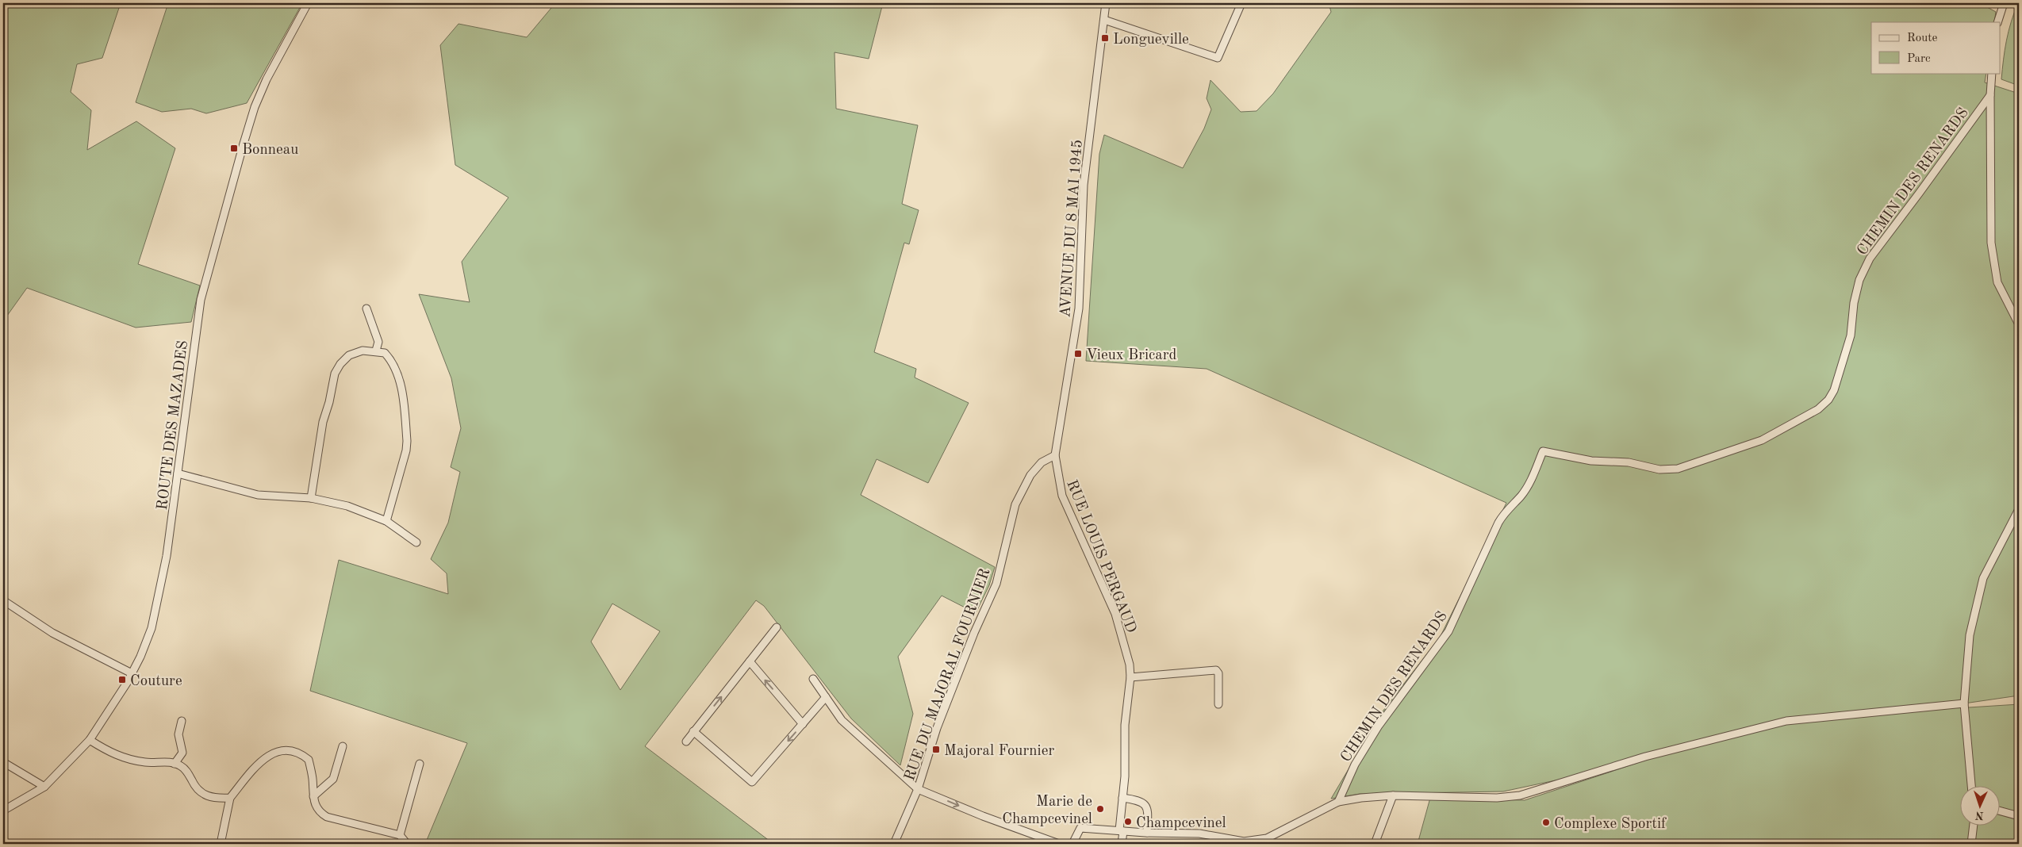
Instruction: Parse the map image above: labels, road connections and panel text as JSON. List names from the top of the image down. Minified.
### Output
{"streets":{"street":["CHEMIN DES RENARDS","AVENUE DU 8 MAI 1945","ROUTE DES MAZADES","RUE LOUIS PERGAUD","RUE DU MAJORAL FOURNIER"]},"crossings":[["AVENUE DU 8 MAI 1945","RUE LOUIS PERGAUD"],["AVENUE DU 8 MAI 1945","RUE DU MAJORAL FOURNIER"],["RUE LOUIS PERGAUD","RUE DU MAJORAL FOURNIER"]],"places":{"transit":["Longueville","Bonneau","Vieux Bricard","Couture","Majoral Fournier"],"other":["Marie de Champcevinel","Champcevinel","Complexe Sportif"]},"legend":["Route","Parc"],"north":"bottom"}
